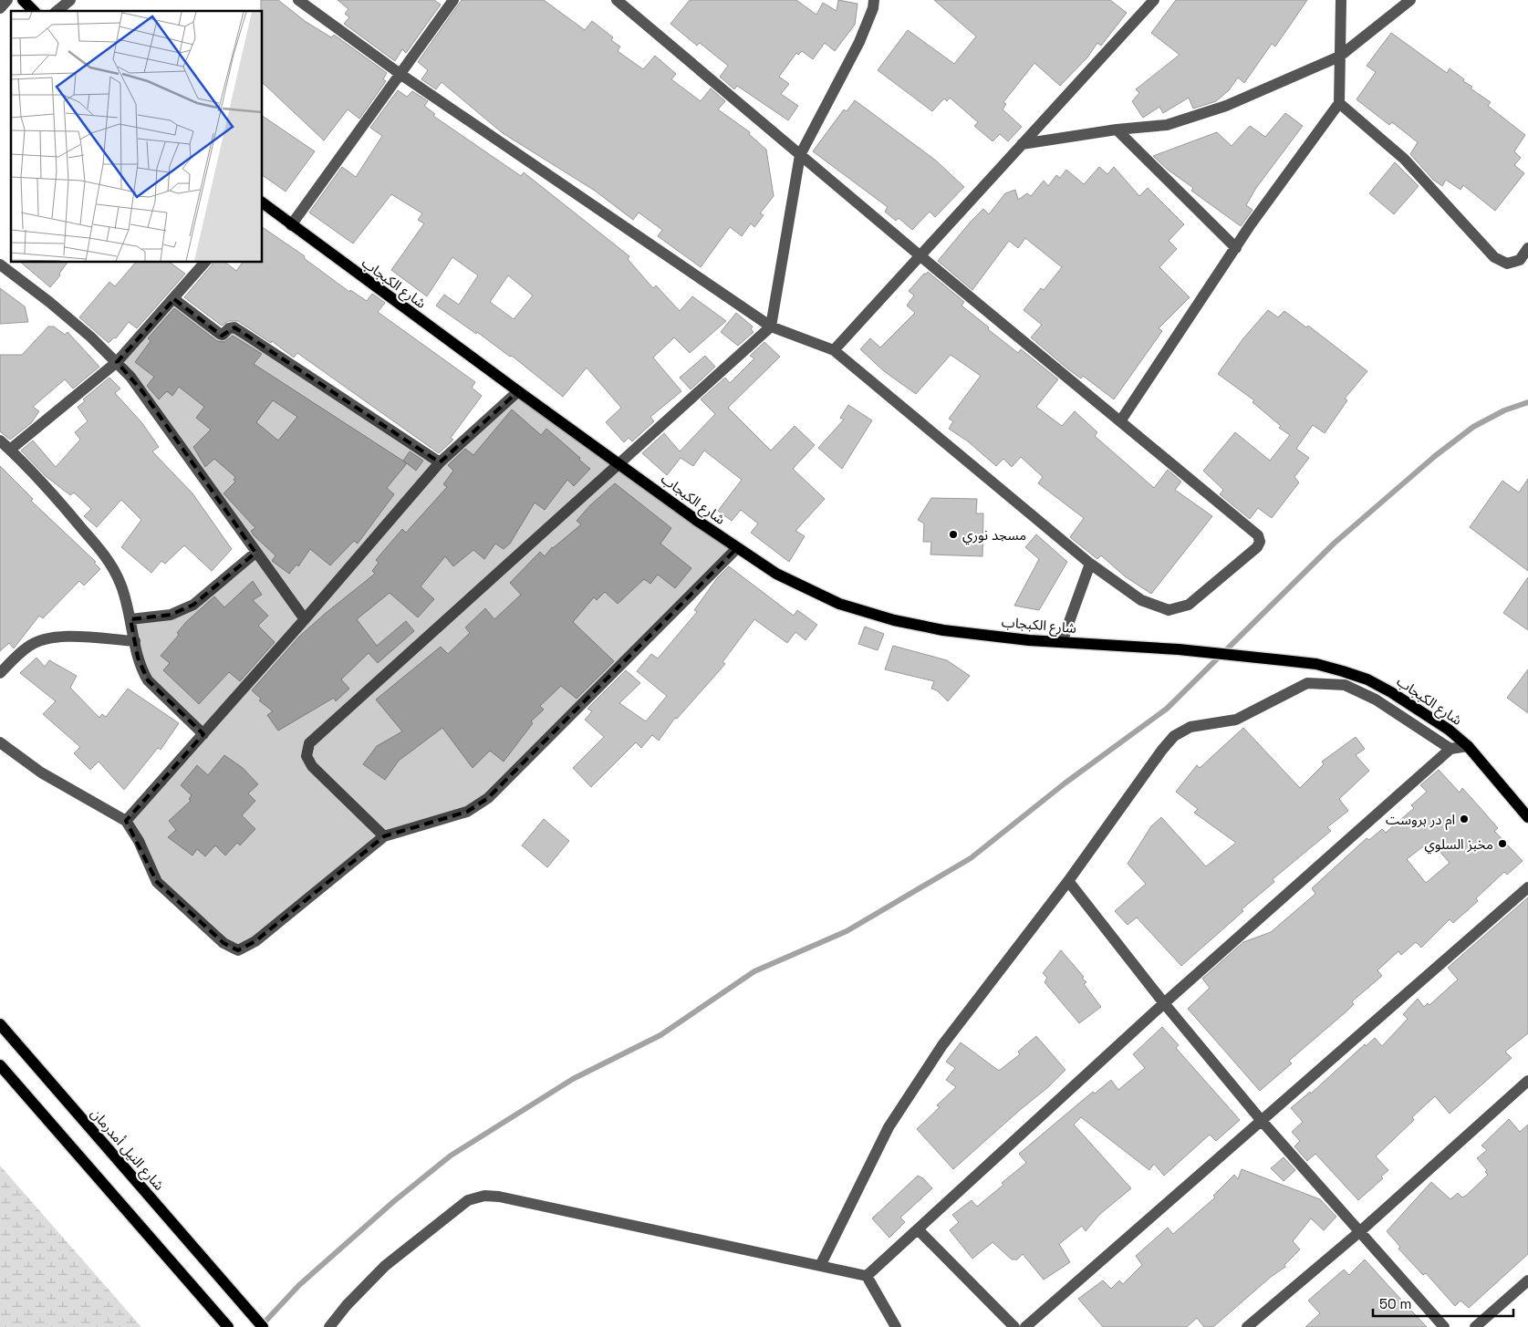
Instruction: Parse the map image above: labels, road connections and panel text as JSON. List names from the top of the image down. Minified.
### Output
{"streets":{"main road":["شارع الكبجاب","شارع النيل أمدرمان"]},"places":["مسجد نوري","ام در بروست","مخبز السلوي"],"scale_bar":"50 m"}
